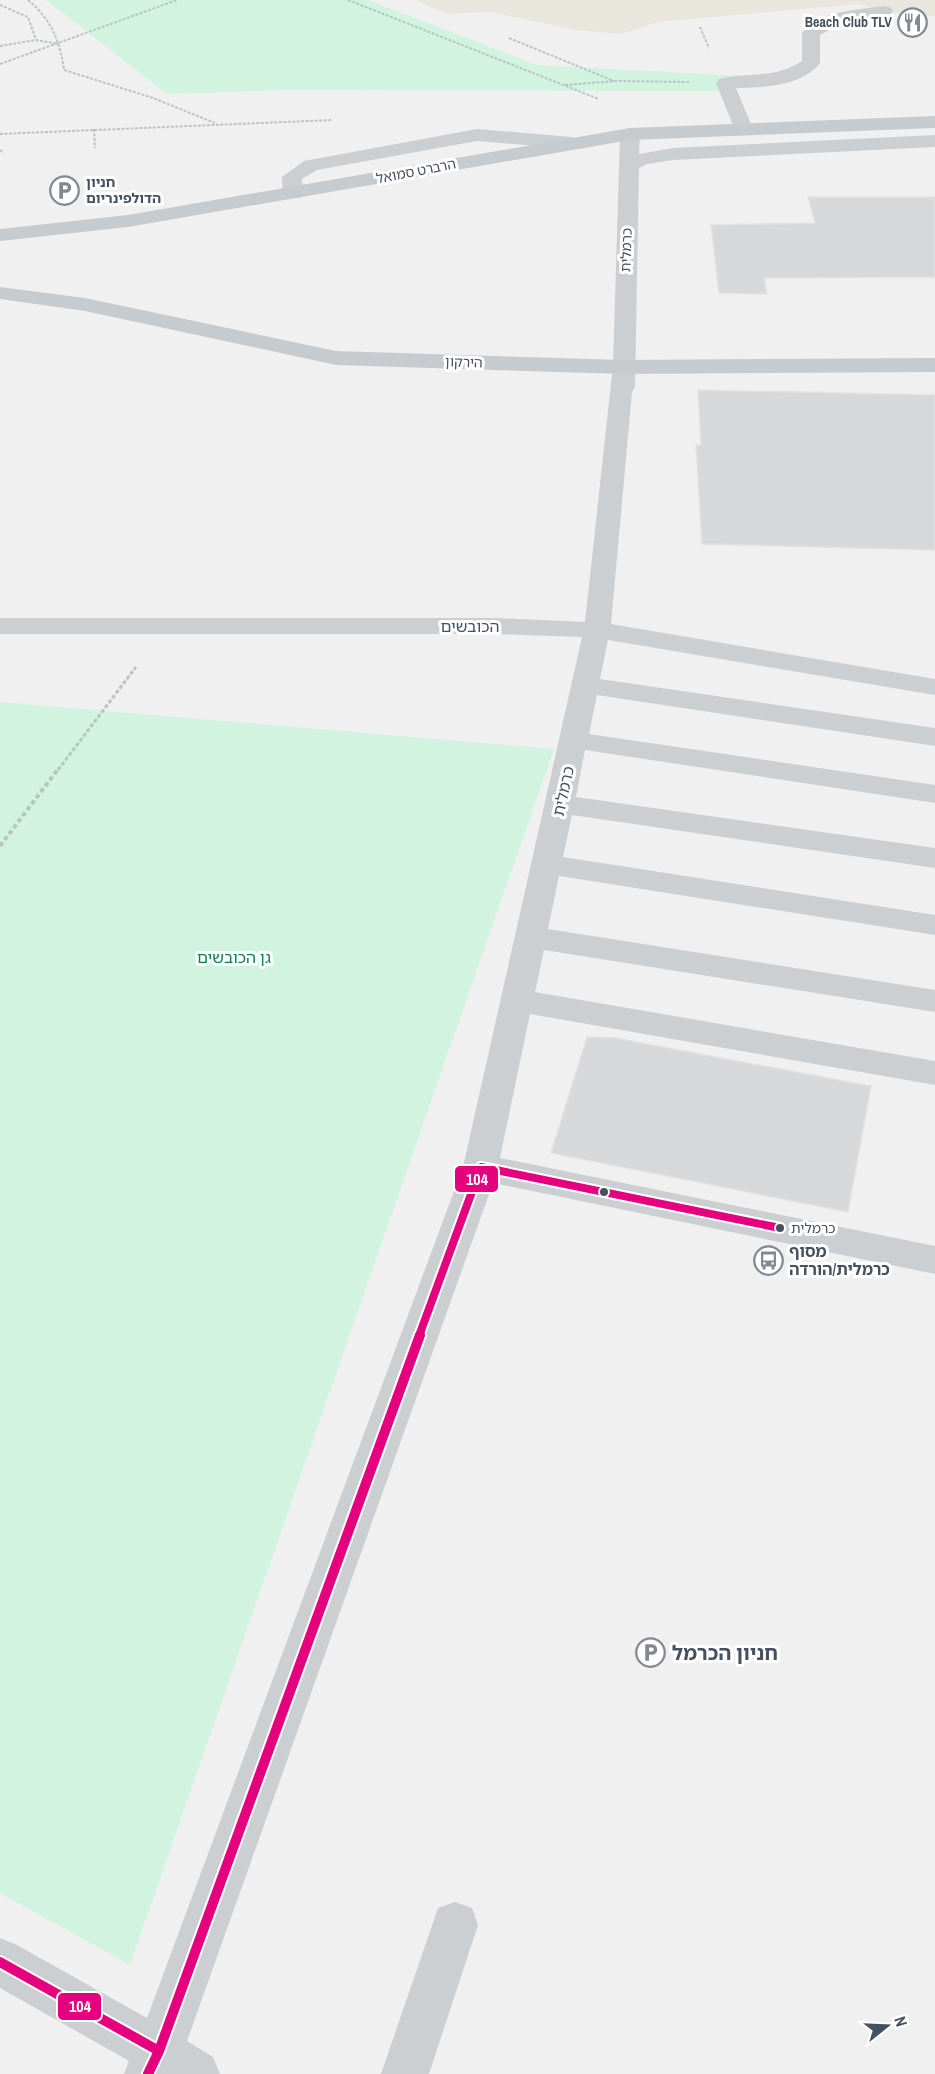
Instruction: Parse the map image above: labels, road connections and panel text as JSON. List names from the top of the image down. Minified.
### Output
{"streets":{"main road":["הרברט סמואל","הירקון"],"street":["כרמלית","הכובשים"]},"crossings":[["הרברט סמואל","כרמלית"],["כרמלית","הירקון"],["כרמלית","הכובשים"]],"parks":["גן הכובשים"],"places":{"restaurant":["Beach Club TLV"],"parking":["חניון הדולפינריום","חניון הכרמל"],"other":["כרמלית"],"bus stop":["מסוף כרמלית/הורדה"]},"lines":["transit line 104"],"north":"right"}
